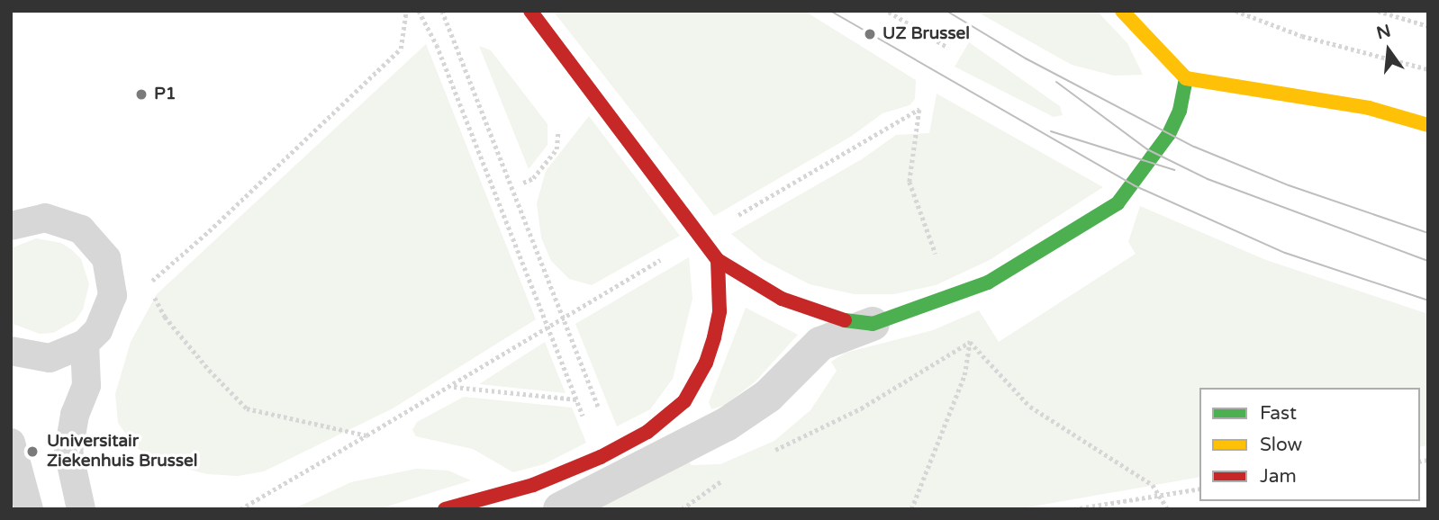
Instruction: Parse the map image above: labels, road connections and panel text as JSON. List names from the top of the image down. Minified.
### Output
{"places":["UZ Brussel","P1","Universitair Ziekenhuis Brussel"],"legend":["Fast","Slow","Jam"],"north":"top"}
